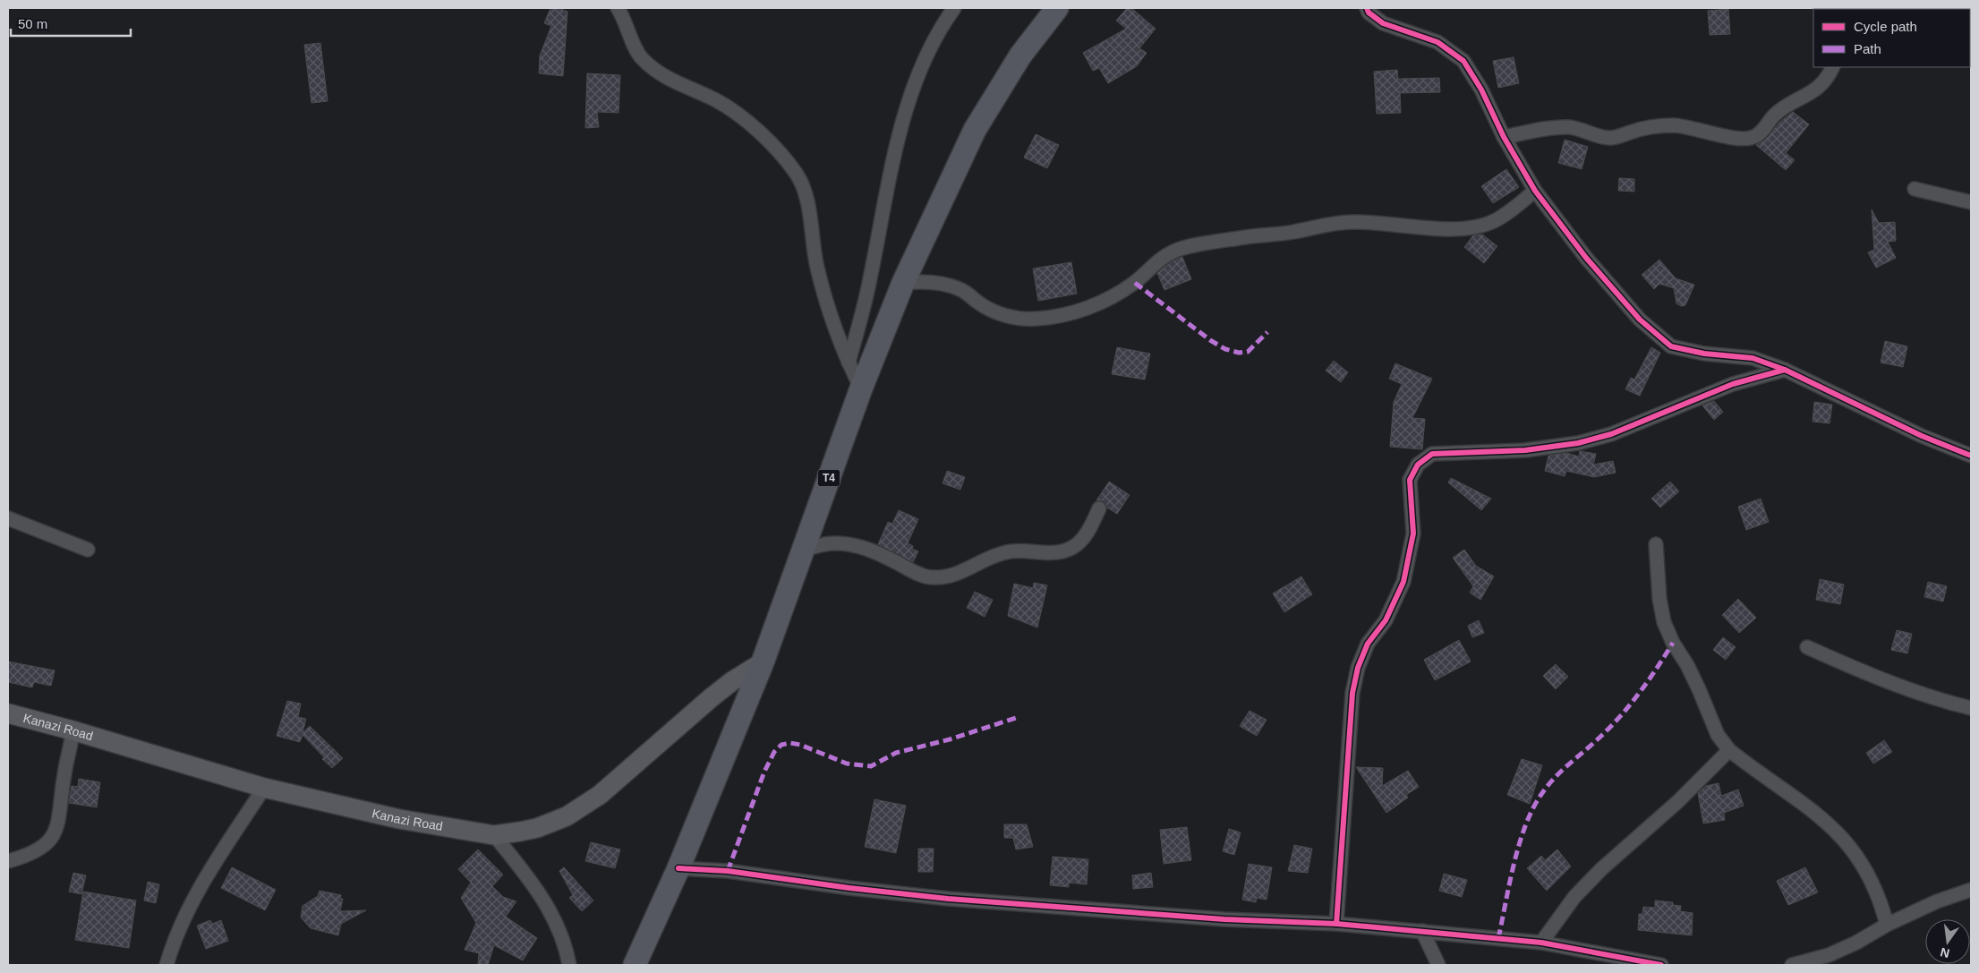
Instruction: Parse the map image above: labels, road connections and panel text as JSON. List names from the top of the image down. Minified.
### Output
{"streets":{"highway":["T4"],"main road":["Kanazi Road"]},"crossings":[["T4","Kanazi Road"]],"legend":["Cycle path","Path"],"scale_bar":"50 m","north":"bottom"}
